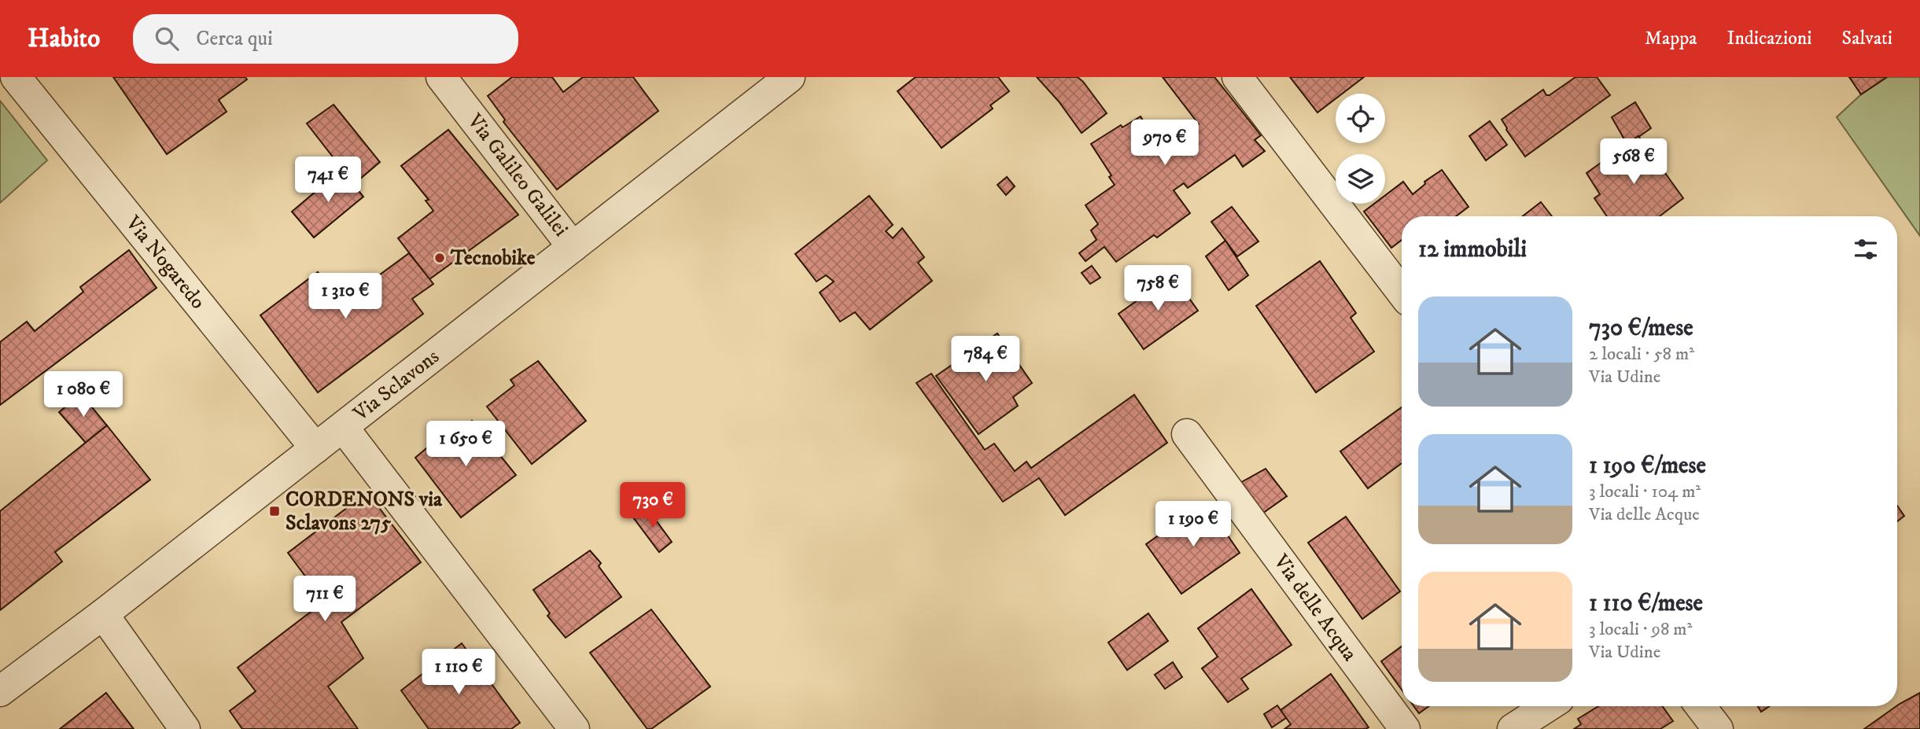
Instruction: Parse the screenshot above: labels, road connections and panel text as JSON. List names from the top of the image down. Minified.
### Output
{"streets":{"street":["Via Galileo Galilei","Via Nogaredo","Via Sclavons","Via delle Acqua"]},"crossings":[["Via Galileo Galilei","Via Sclavons"],["Via Nogaredo","Via Sclavons"]],"places":{"other":["Tecnobike"],"transit":["CORDENONS via Sclavons 275"]},"page":{"header":"Habito","search":"Cerca qui","nav":["Mappa","Indicazioni","Salvati"],"price":["970 €","568 €","741 €","758 €","1 310 €","784 €","1 080 €","1 650 €","730 €","1 190 €","711 €","1 110 €"],"heading":"12 immobili","list":[{"name":"730 €/mese","note":"2 locali · 58 m² · Via Udine"},{"name":"1 190 €/mese","note":"3 locali · 104 m² · Via delle Acque"},{"name":"1 110 €/mese","note":"3 locali · 98 m² · Via Udine"}]}}
